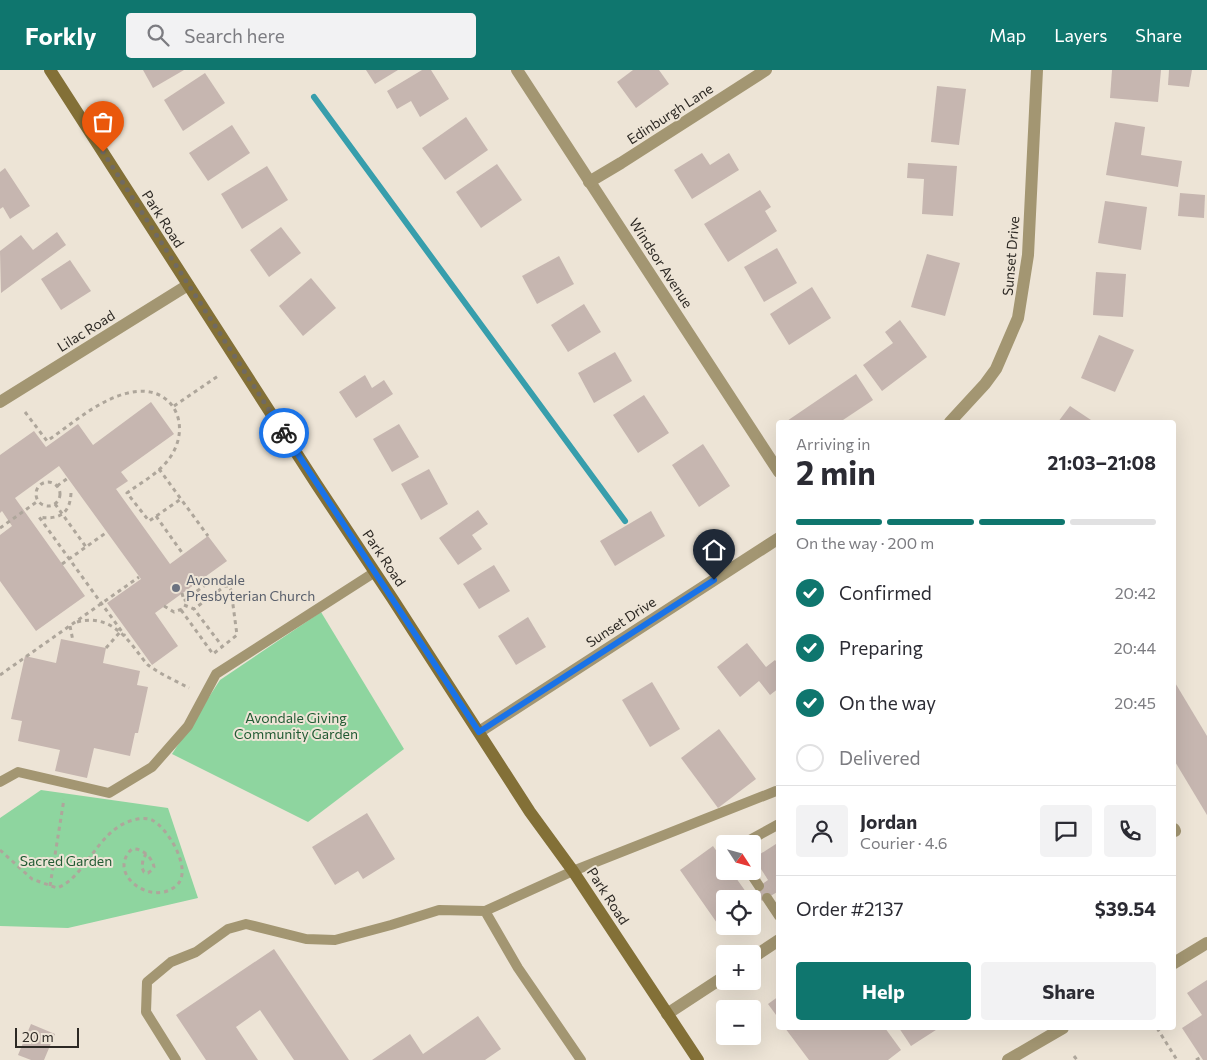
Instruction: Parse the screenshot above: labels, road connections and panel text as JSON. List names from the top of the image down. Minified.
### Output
{"streets":{"main road":["Park Road"],"street":["Edinburgh Lane","Sunset Drive","Windsor Avenue","Lilac Road"]},"crossings":[["Edinburgh Lane","Windsor Avenue"],["Park Road","Sunset Drive"],["Park Road","Lilac Road"]],"parks":["Avondale Giving Community Garden","Sacred Garden"],"places":["Avondale Presbyterian Church"],"scale_bar":"20 m","north":"bottom right","page":{"header":"Forkly","search":"Search here","nav":["Map","Layers","Share"],"heading":["2 min","Arriving in","21:03–21:08"],"panel":["Jordan","Courier · 4.6","Order #2137","$39.54"],"bar":"On the way · 200 m","list":[["Confirmed","20:42"],["Preparing","20:44"],["On the way","20:45"],"Delivered"],"map_buttons":["+","−"],"buttons":["Help","Share"],"scale":"20 m"}}
